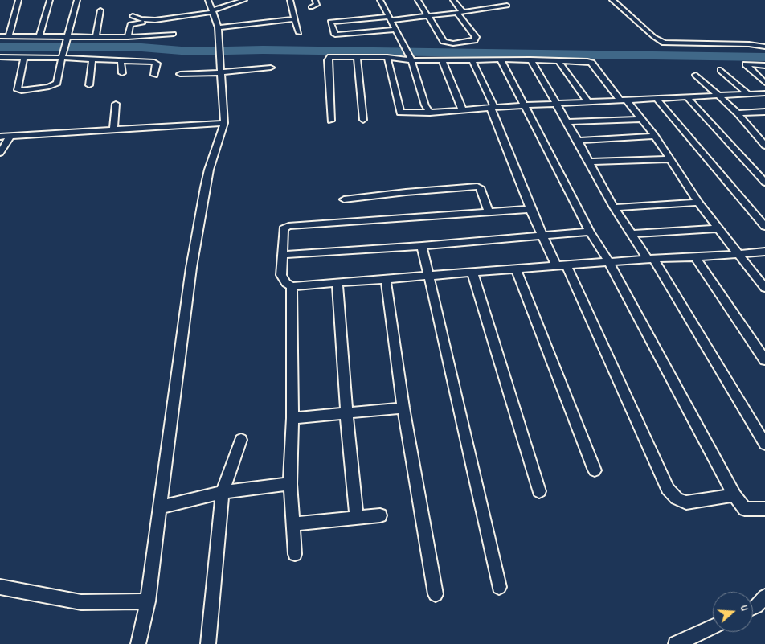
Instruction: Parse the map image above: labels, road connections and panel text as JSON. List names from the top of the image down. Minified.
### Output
{"north":"right"}
